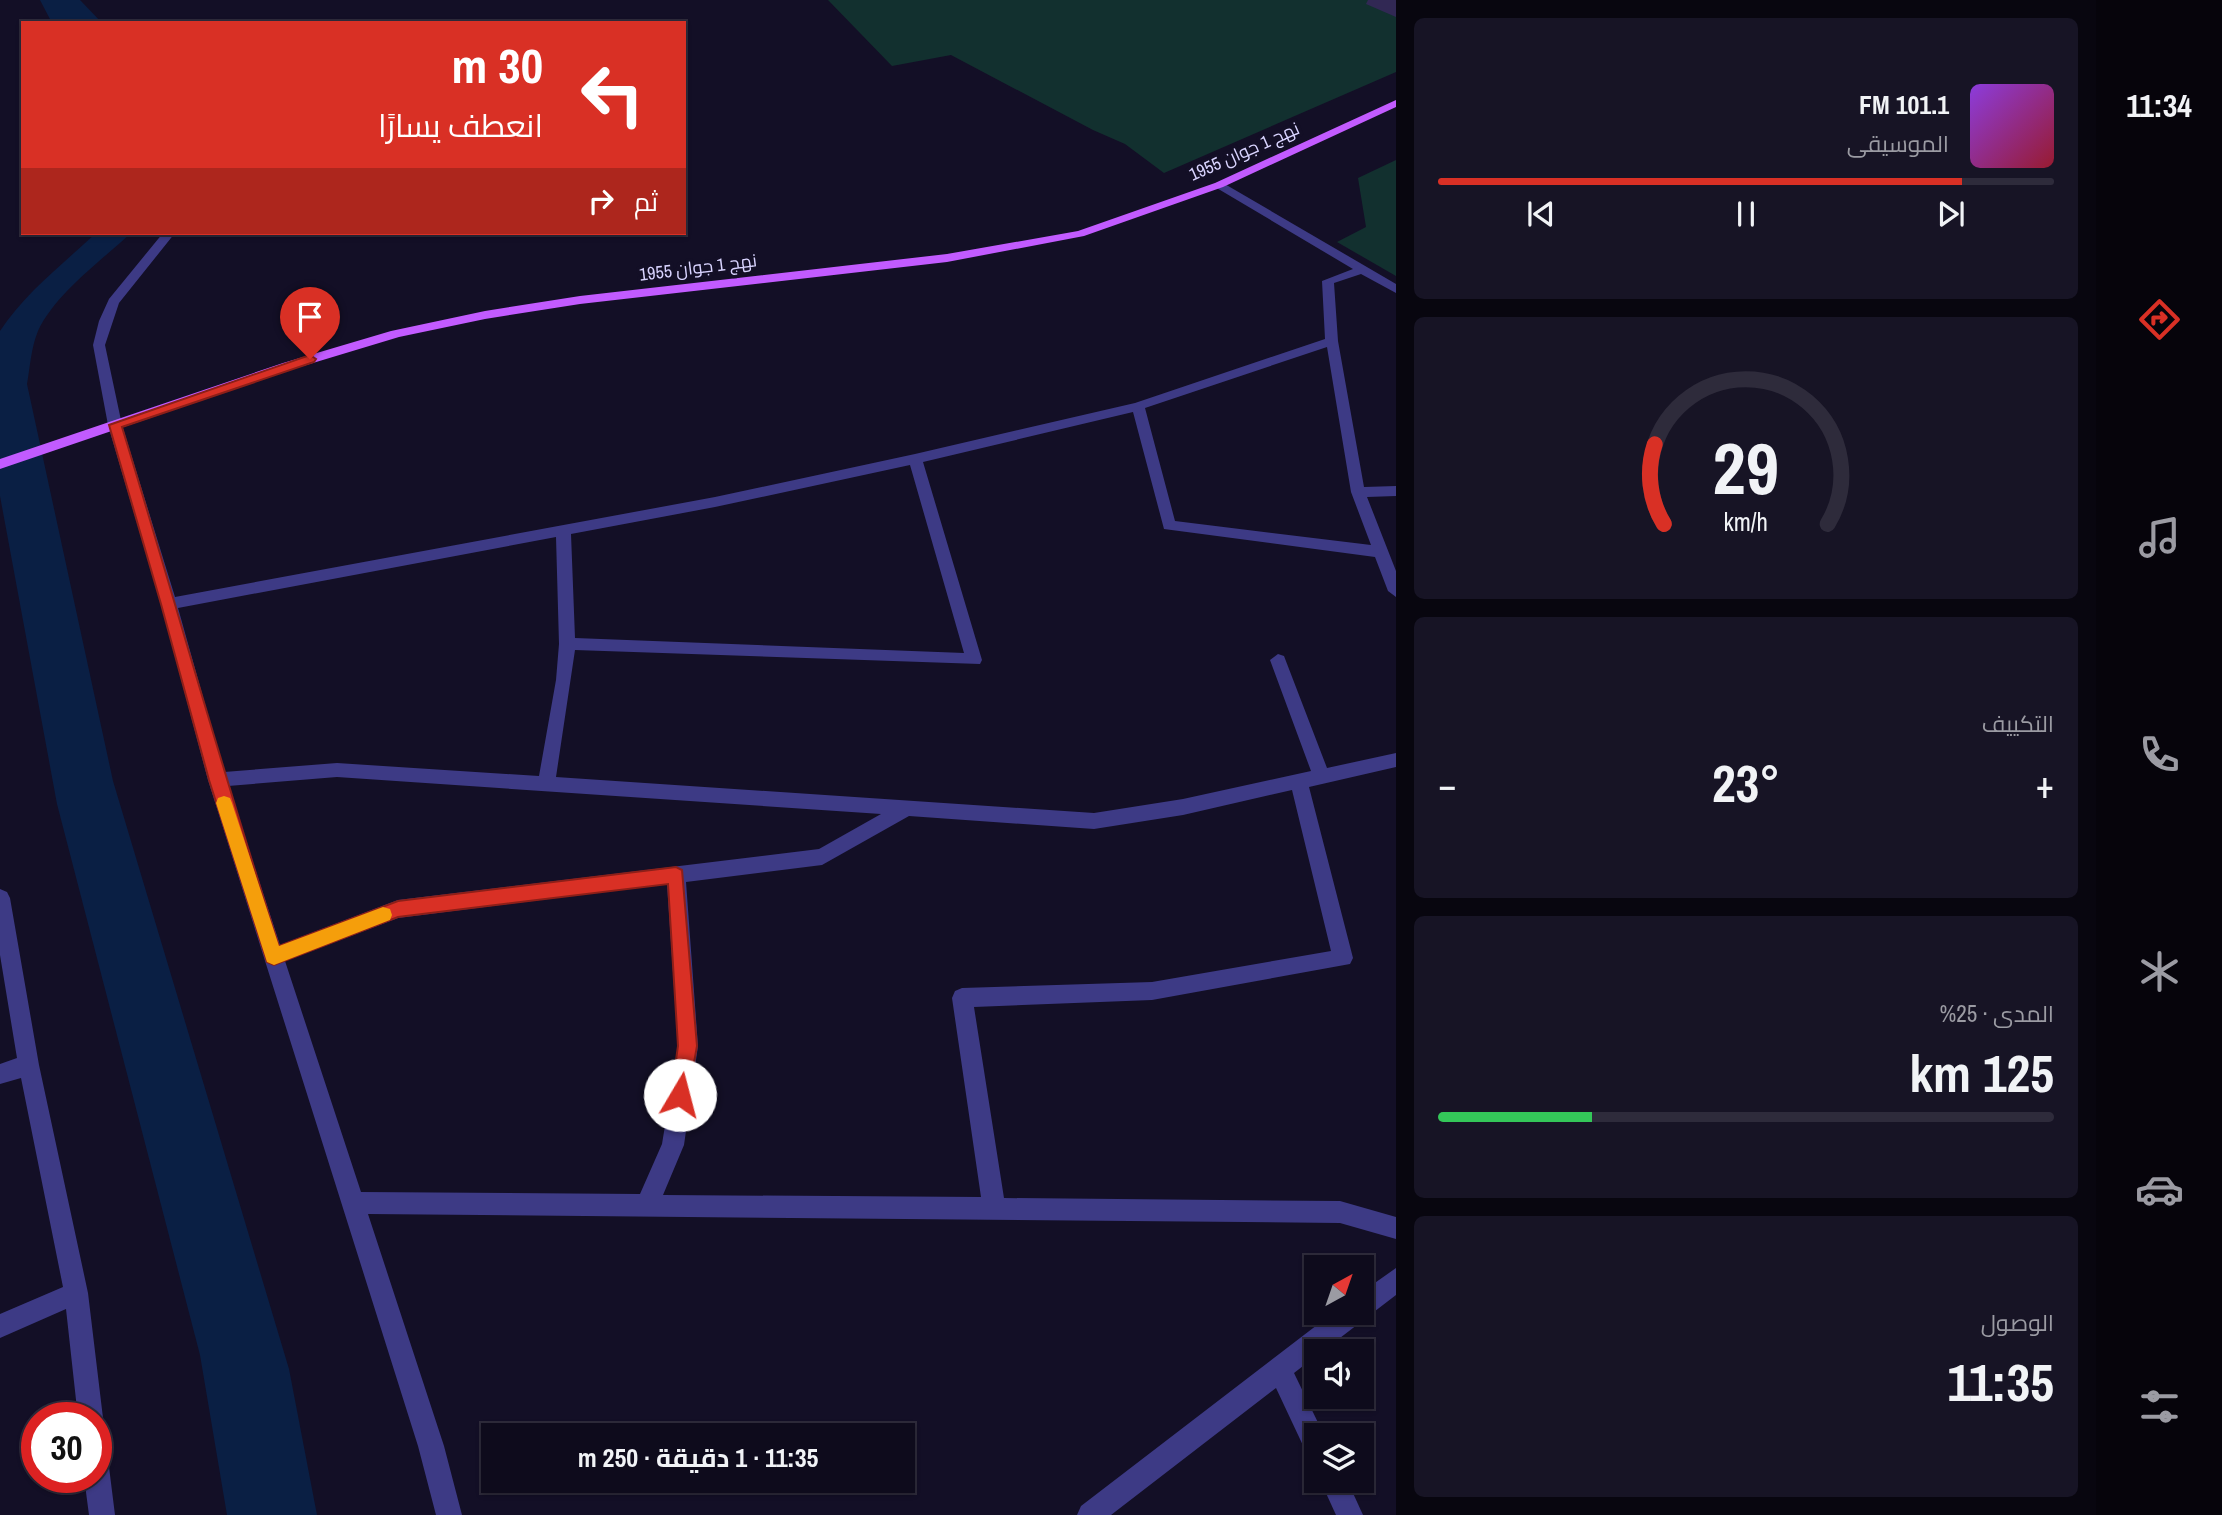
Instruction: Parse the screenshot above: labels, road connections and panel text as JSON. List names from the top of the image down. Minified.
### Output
{"streets":{"main road":["نهج 1 جوان 1955"]},"north":"top right","page":{"tabs":"11:34","turn":["30 m","انعطف يسارًا"],"song":["101.1 FM","الموسيقى"],"then":"ثم","tile":["التكييف",["المدى · 25%","125 km"],["الوصول","11:35"]],"heat":["−","23°","+"],"limit":"30","trip":"11:35 · 1 دقيقة · 250 m","gauge":["29","km/h"]}}
